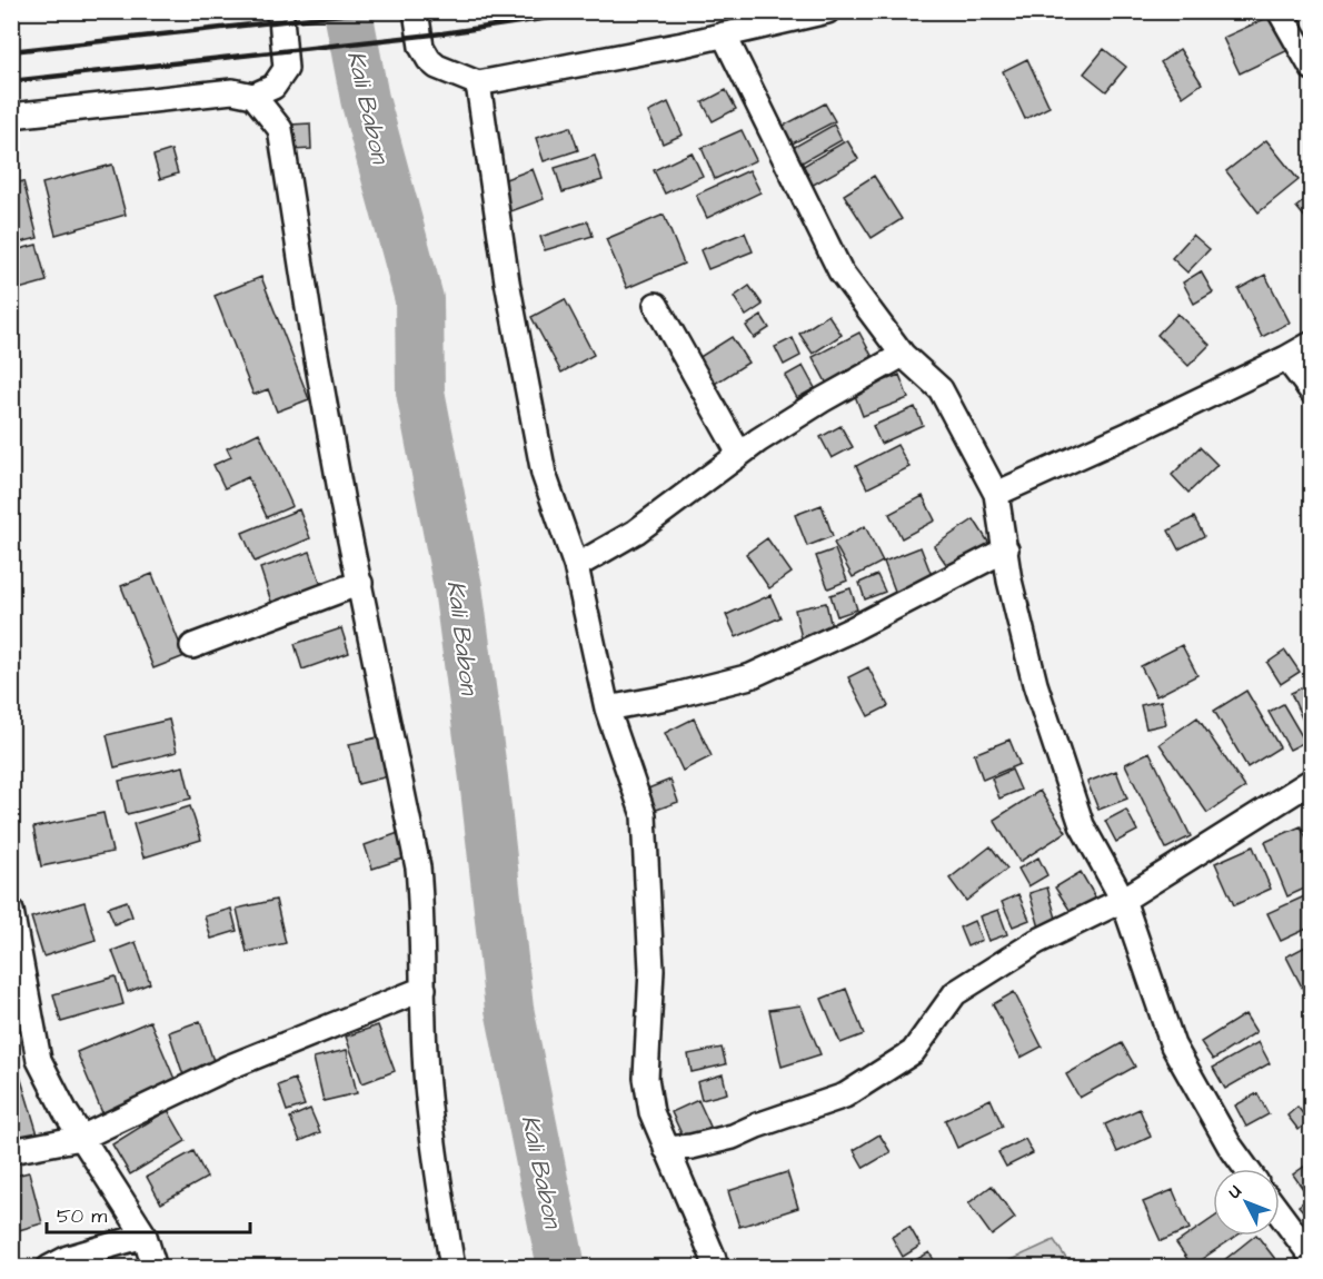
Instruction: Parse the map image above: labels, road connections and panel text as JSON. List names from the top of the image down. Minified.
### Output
{"water":["Kali Babon"],"scale_bar":"50 m","north":"top left"}
